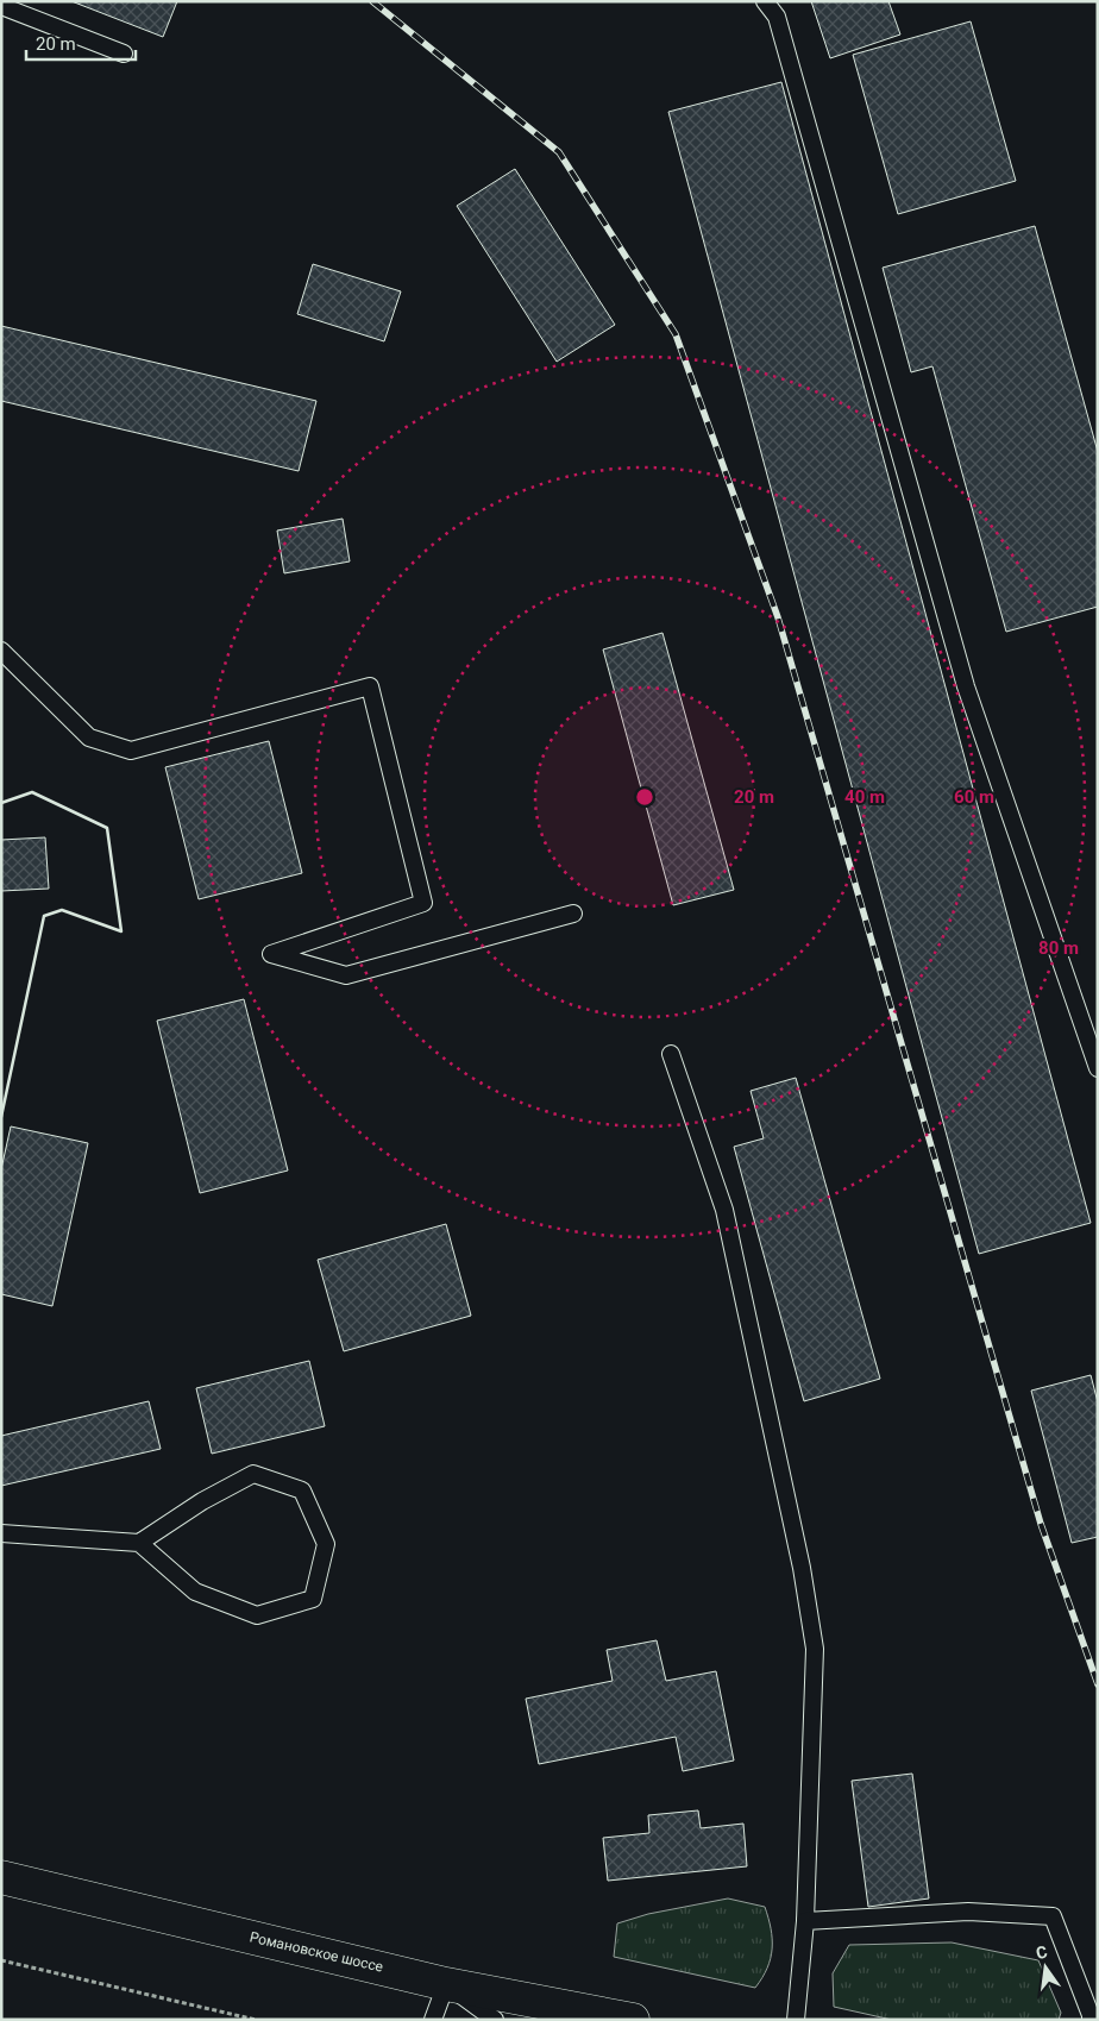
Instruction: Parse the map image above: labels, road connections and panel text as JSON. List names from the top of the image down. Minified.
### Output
{"streets":{"main road":["Романовское шоссе"]},"scale_bar":"20 m","north":"top","rings":["20 m","40 m","60 m","80 m"]}
